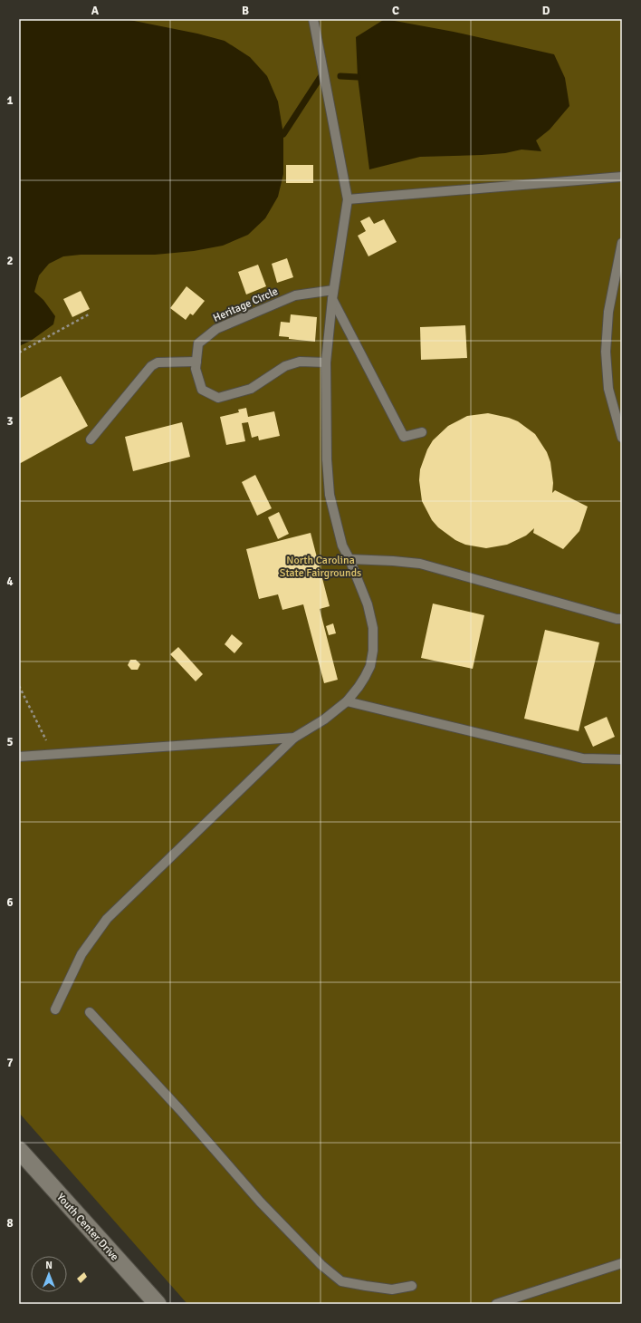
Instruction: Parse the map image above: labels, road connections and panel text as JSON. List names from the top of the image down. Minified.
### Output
{"streets":{"street":["Youth Center Drive"],"lane":["Heritage Circle"]},"parks":["North Carolina State Fairgrounds"],"north":"top","grid":{"columns":["A","B","C","D"],"rows":["1","2","3","4","5","6","7","8"]}}
